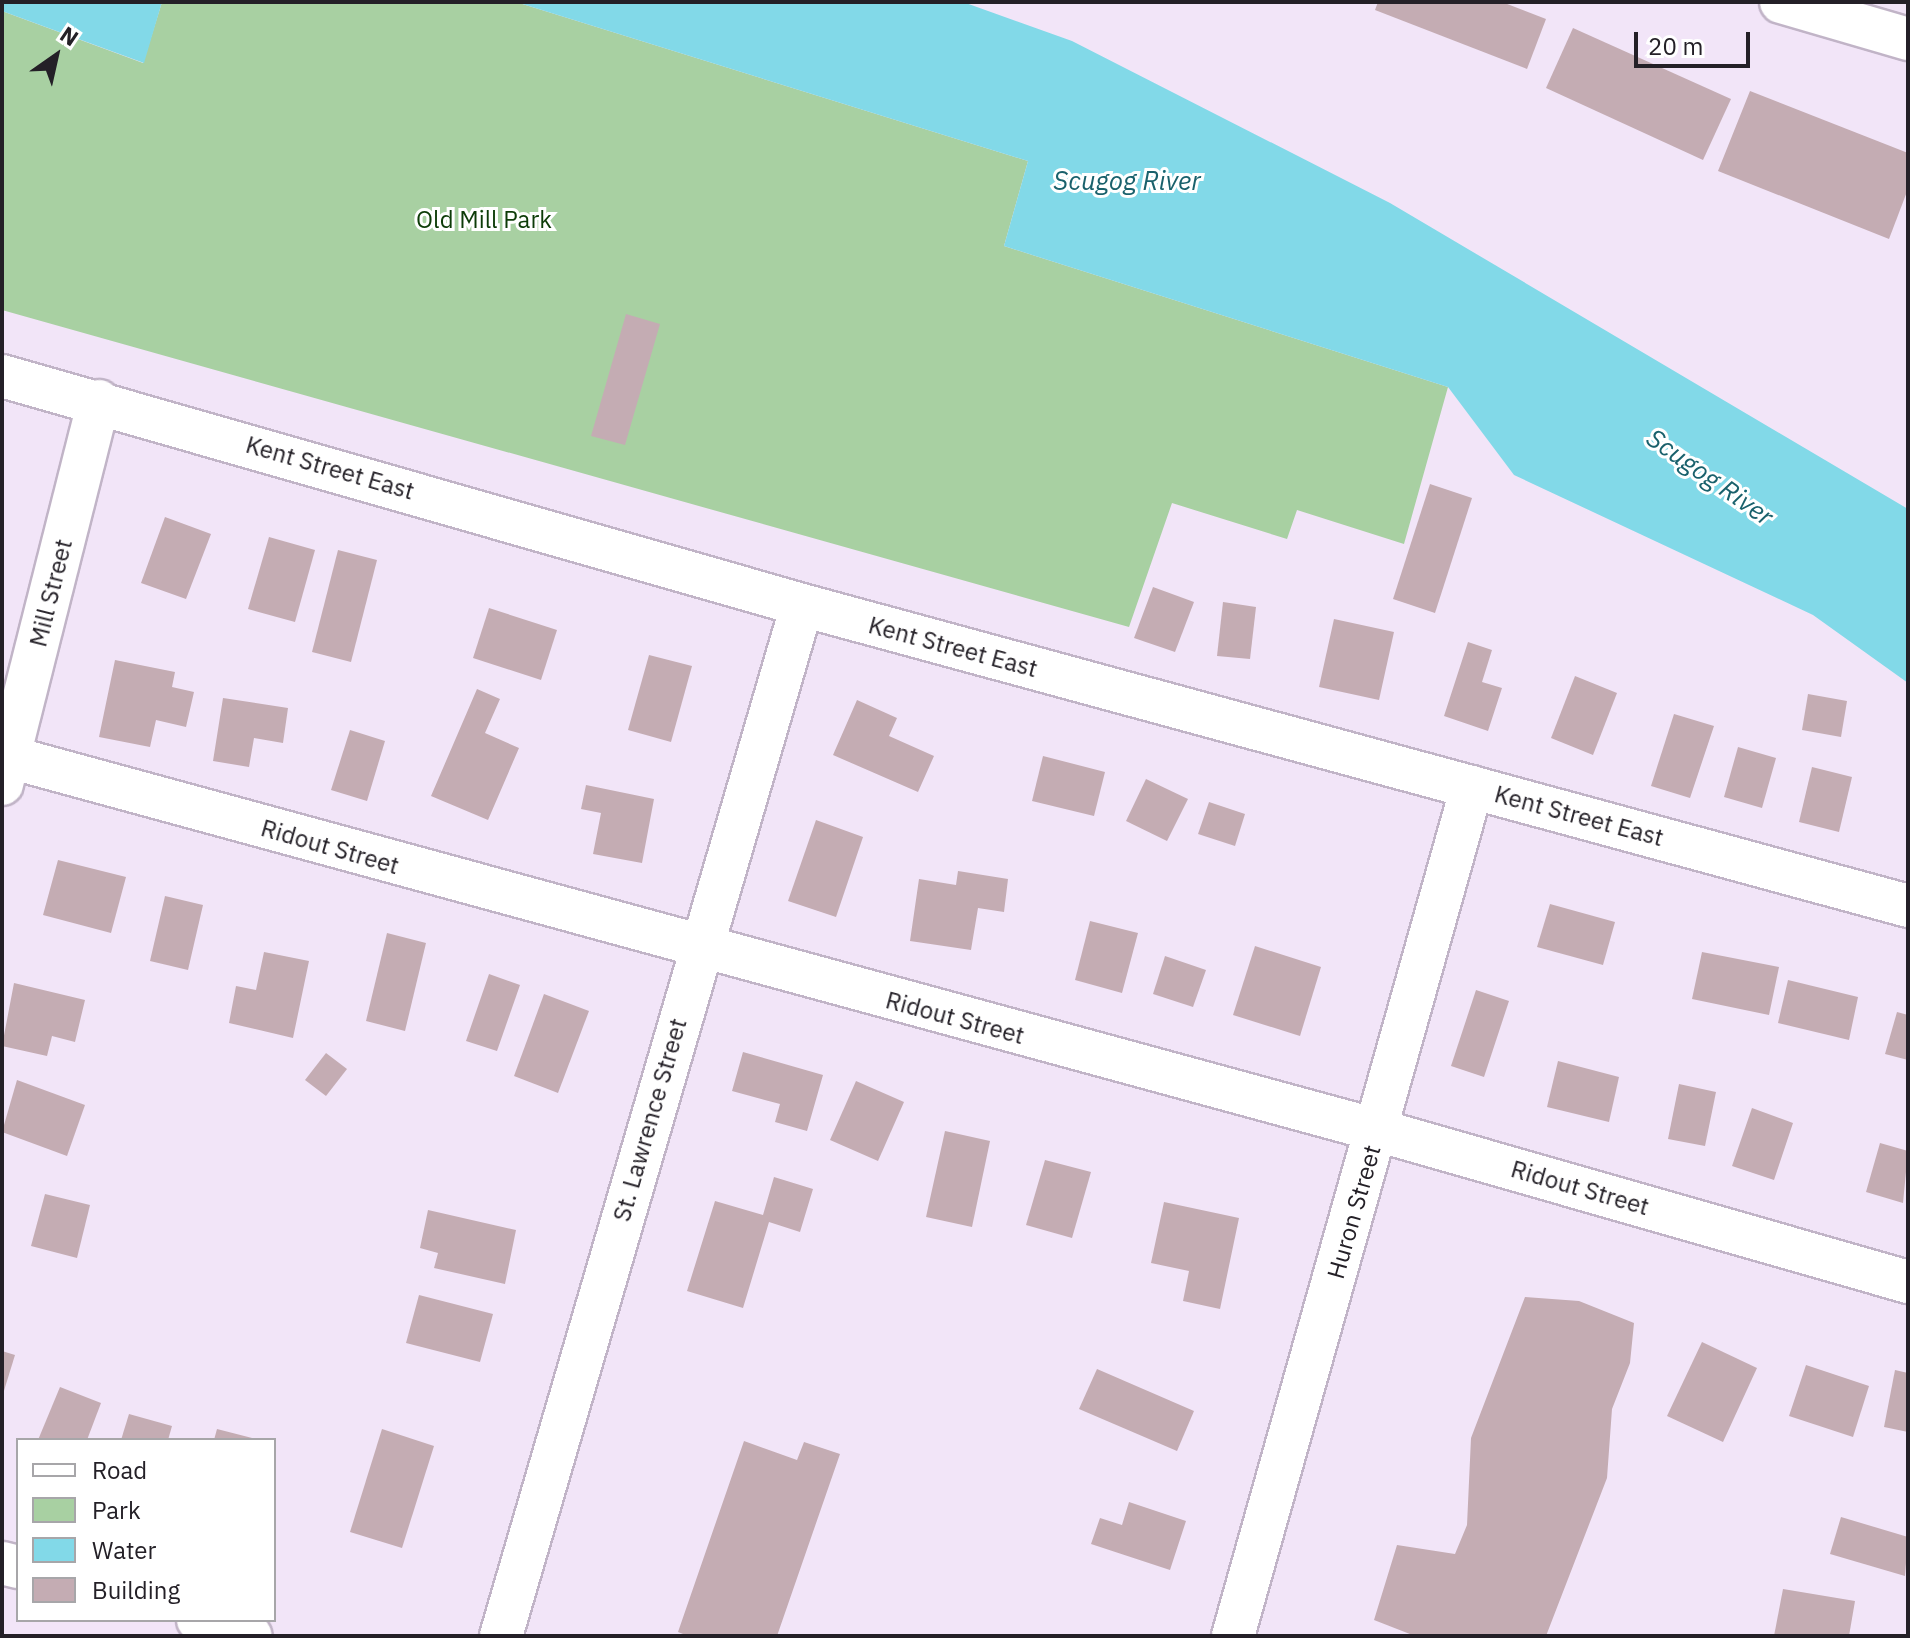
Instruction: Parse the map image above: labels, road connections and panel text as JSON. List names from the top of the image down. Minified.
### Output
{"streets":{"street":["Kent Street East","Mill Street","Ridout Street","St. Lawrence Street","Huron Street"]},"crossings":[["Kent Street East","Mill Street"],["Kent Street East","St. Lawrence Street"],["Kent Street East","Huron Street"],["Mill Street","Ridout Street"],["Ridout Street","St. Lawrence Street"],["Ridout Street","Huron Street"]],"water":["Scugog River"],"parks":["Old Mill Park"],"legend":["Road","Park","Water","Building"],"scale_bar":"20 m","north":"top right"}
